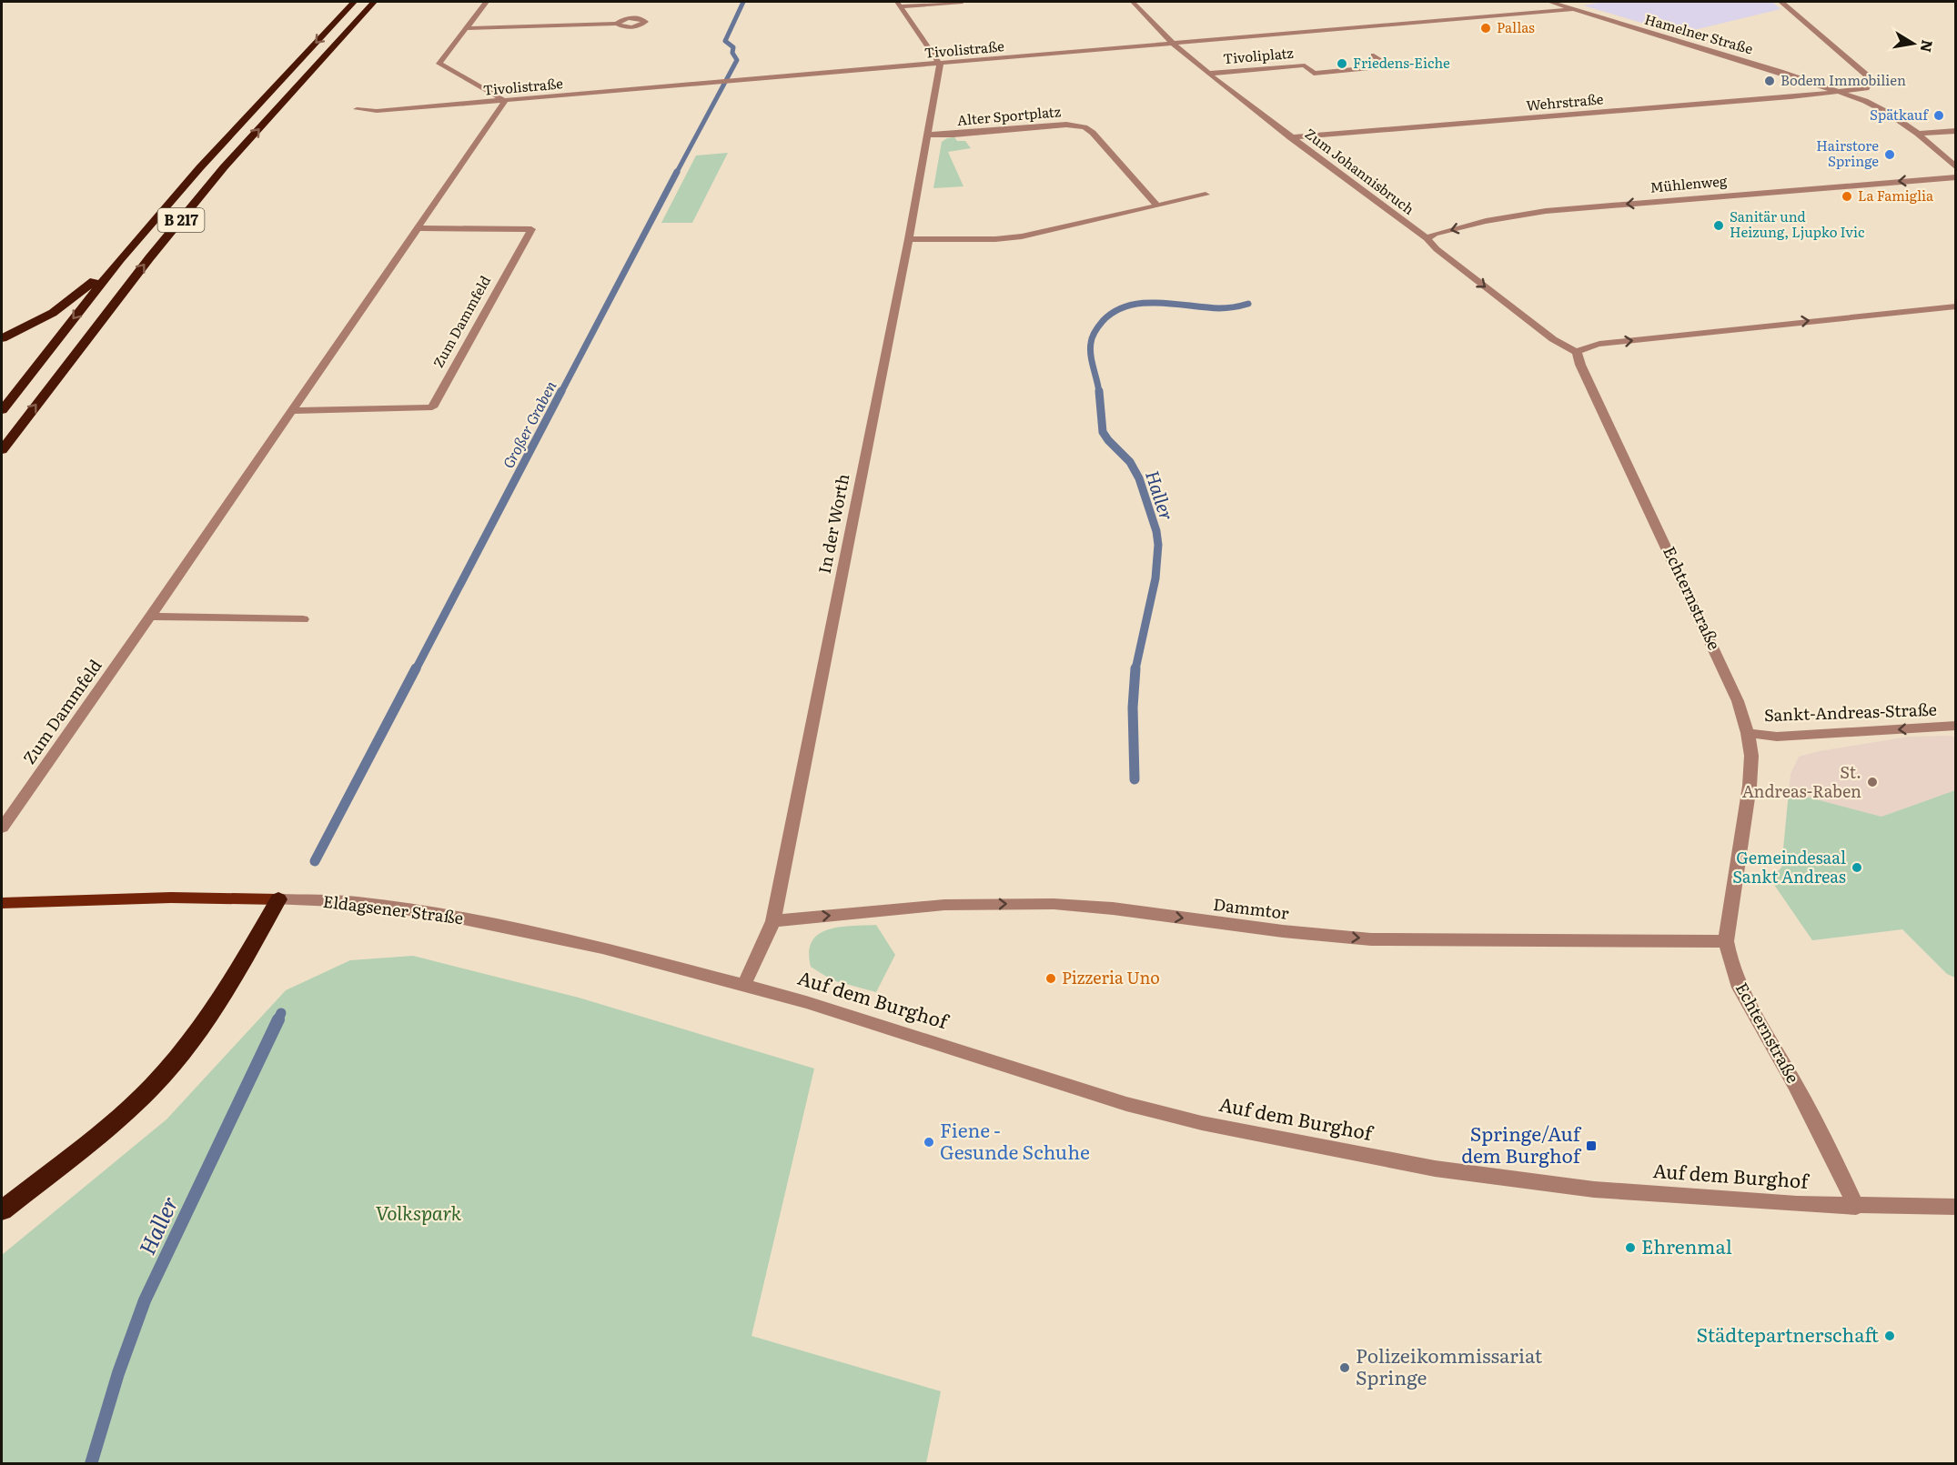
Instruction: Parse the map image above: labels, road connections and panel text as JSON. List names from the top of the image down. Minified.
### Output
{"streets":{"highway":["B 217"],"main road":["Eldagsener Straße"],"street":["Hamelner Straße","Tivolistraße","Tivoliplatz","Wehrstraße","Alter Sportplatz","Zum Johannisbruch","Mühlenweg","Zum Dammfeld","In der Worth","Echternstraße","Sankt-Andreas-Straße","Dammtor","Auf dem Burghof"]},"crossings":[["Hamelner Straße","Tivolistraße"],["Hamelner Straße","Wehrstraße"],["Tivolistraße","Zum Johannisbruch"],["Tivolistraße","Zum Dammfeld"],["Tivolistraße","In der Worth"],["Tivoliplatz","Zum Johannisbruch"],["Wehrstraße","Zum Johannisbruch"],["Alter Sportplatz","In der Worth"],["Zum Johannisbruch","Mühlenweg"],["Zum Johannisbruch","Echternstraße"],["In der Worth","Dammtor"],["In der Worth","Eldagsener Straße"],["In der Worth","Auf dem Burghof"],["Echternstraße","Sankt-Andreas-Straße"],["Echternstraße","Dammtor"],["Echternstraße","Auf dem Burghof"],["Eldagsener Straße","Auf dem Burghof"]],"one_way":["Mühlenweg","Sankt-Andreas-Straße","Dammtor"],"water":["Großer Graben","Haller"],"parks":["Volkspark"],"places":{"other":["Pallas","Friedens-Eiche","Bodem Immobilien","Spätkauf","Hairstore Springe","La Famiglia","Sanitär und Heizung, Ljupko Ivic","St. Andreas-Raben","Gemeindesaal Sankt Andreas","Pizzeria Uno","Fiene - Gesunde Schuhe","Ehrenmal","Städtepartnerschaft","Polizeikommissariat Springe"],"transit":["Springe/Auf dem Burghof"]},"north":"right"}
